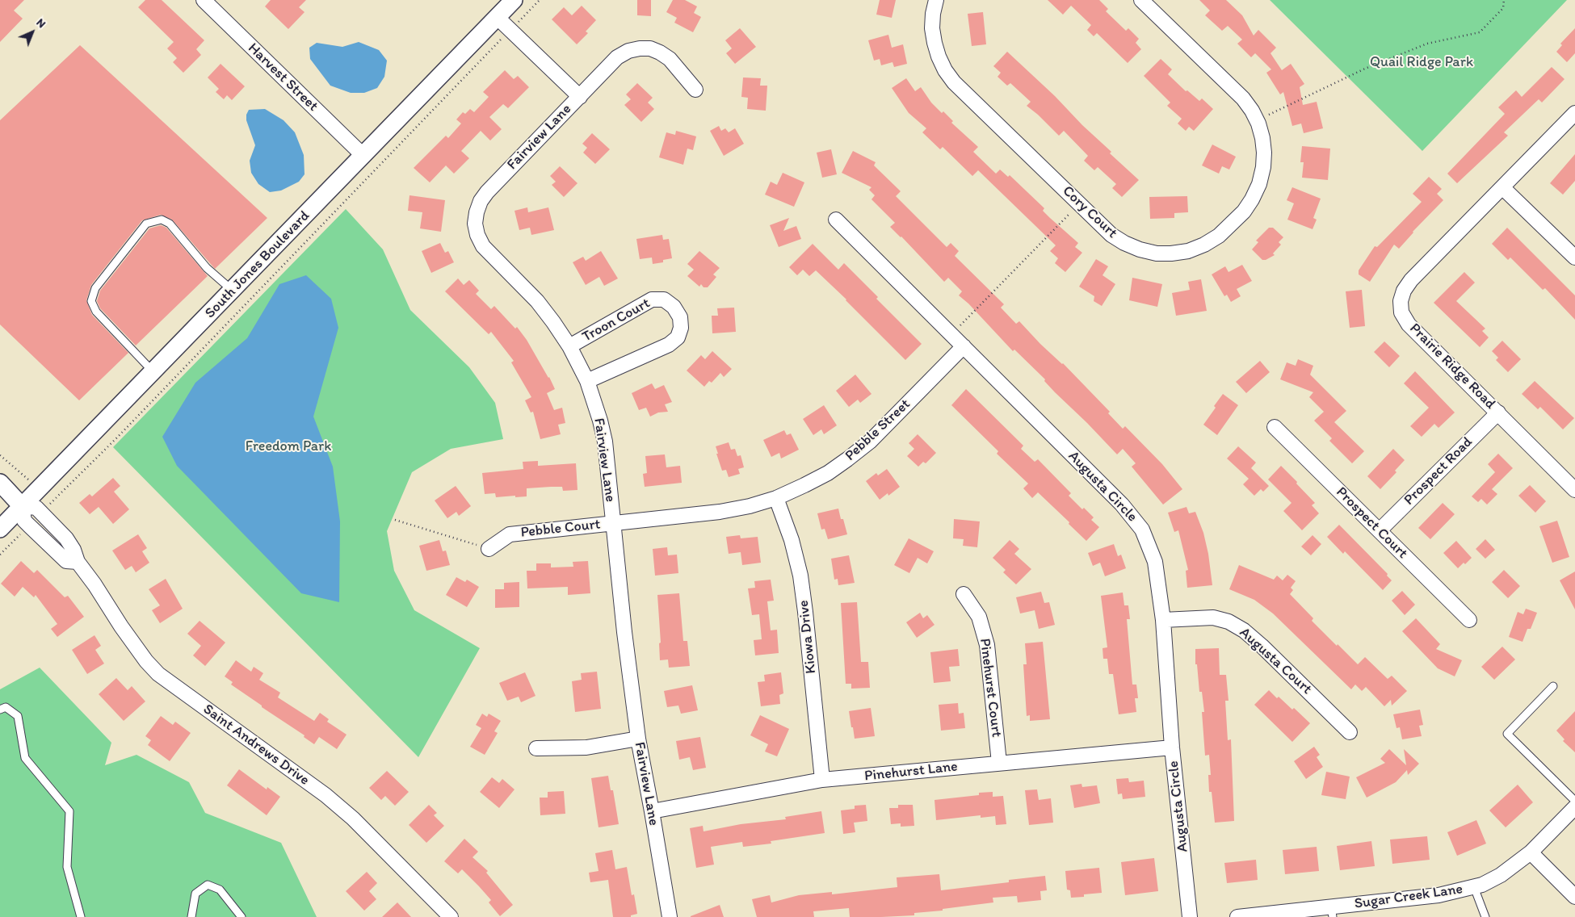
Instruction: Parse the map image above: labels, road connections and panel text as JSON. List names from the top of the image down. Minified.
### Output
{"streets":{"street":["Harvest Street","Fairview Lane","Cory Court","South Jones Boulevard","Troon Court","Prairie Ridge Road","Pebble Street","Prospect Road","Augusta Circle","Prospect Court","Pebble Court","Kiowa Drive","Augusta Court","Pinehurst Court","Saint Andrews Drive","Pinehurst Lane","Sugar Creek Lane"]},"crossings":[["Harvest Street","South Jones Boulevard"],["Fairview Lane","South Jones Boulevard"],["Fairview Lane","Troon Court"],["Fairview Lane","Pebble Street"],["Fairview Lane","Pebble Court"],["Fairview Lane","Pinehurst Lane"],["South Jones Boulevard","Saint Andrews Drive"],["Prairie Ridge Road","Prospect Road"],["Pebble Street","Augusta Circle"],["Pebble Street","Pebble Court"],["Pebble Street","Kiowa Drive"],["Prospect Road","Prospect Court"],["Augusta Circle","Augusta Court"],["Augusta Circle","Pinehurst Lane"],["Kiowa Drive","Pinehurst Lane"],["Pinehurst Court","Pinehurst Lane"]],"parks":["Quail Ridge Park","Freedom Park"],"north":"top right"}
